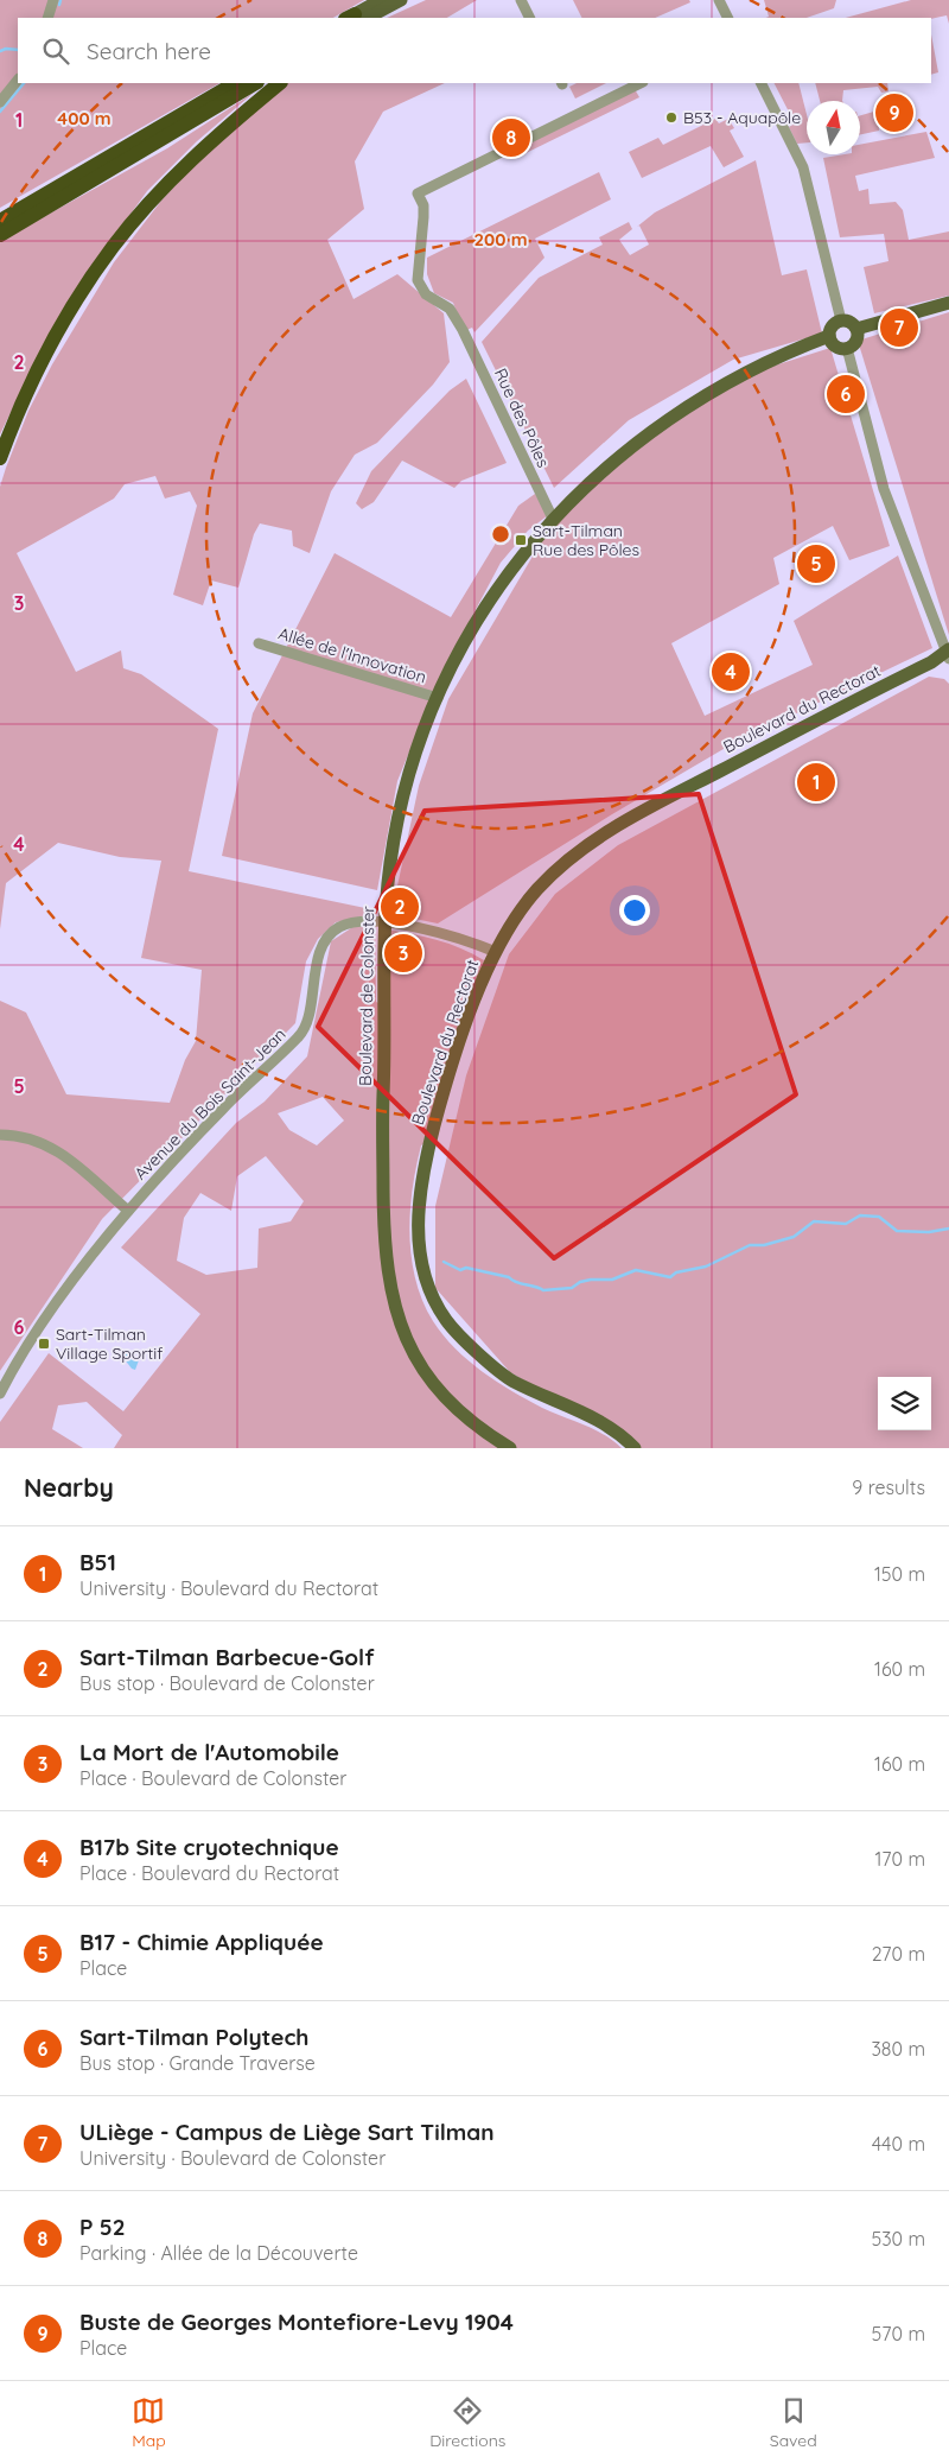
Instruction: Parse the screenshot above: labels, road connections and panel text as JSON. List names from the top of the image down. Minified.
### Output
{"streets":{"main road":["Boulevard du Rectorat","Boulevard de Colonster"],"street":["Rue des Pôles","Allée de l'Innovation","Avenue du Bois Saint-Jean"]},"crossings":[["Rue des Pôles","Boulevard de Colonster"],["Allée de l'Innovation","Boulevard de Colonster"],["Boulevard du Rectorat","Avenue du Bois Saint-Jean"],["Boulevard de Colonster","Avenue du Bois Saint-Jean"]],"places":{"other":["B53 - Aquapôle"],"transit":["Sart-Tilman Rue des Pôles","Sart-Tilman Village Sportif"]},"north":"top","page":{"search":"Search here","pins":["9","8","7","6","5","4","1","2","3"],"heading":["Nearby","9 results"],"list":[{"mark":"1","name":"B51","note":"University · Boulevard du Rectorat","value":"150 m"},{"mark":"2","name":"Sart-Tilman Barbecue-Golf","note":"Bus stop · Boulevard de Colonster","value":"160 m"},{"mark":"3","name":"La Mort de l'Automobile","note":"Place · Boulevard de Colonster","value":"160 m"},{"mark":"4","name":"B17b Site cryotechnique","note":"Place · Boulevard du Rectorat","value":"170 m"},{"mark":"5","name":"B17 - Chimie Appliquée","note":"Place","value":"270 m"},{"mark":"6","name":"Sart-Tilman Polytech","note":"Bus stop · Grande Traverse","value":"380 m"},{"mark":"7","name":"ULiège - Campus de Liège Sart Tilman","note":"University · Boulevard de Colonster","value":"440 m"},{"mark":"8","name":"P 52","note":"Parking · Allée de la Découverte","value":"530 m"},{"mark":"9","name":"Buste de Georges Montefiore-Levy 1904","note":"Place","value":"570 m"}],"nav":["Map","Directions","Saved"]},"grid":{"rows":["1","2","3","4","5","6"]},"rings":["400 m","200 m"]}
